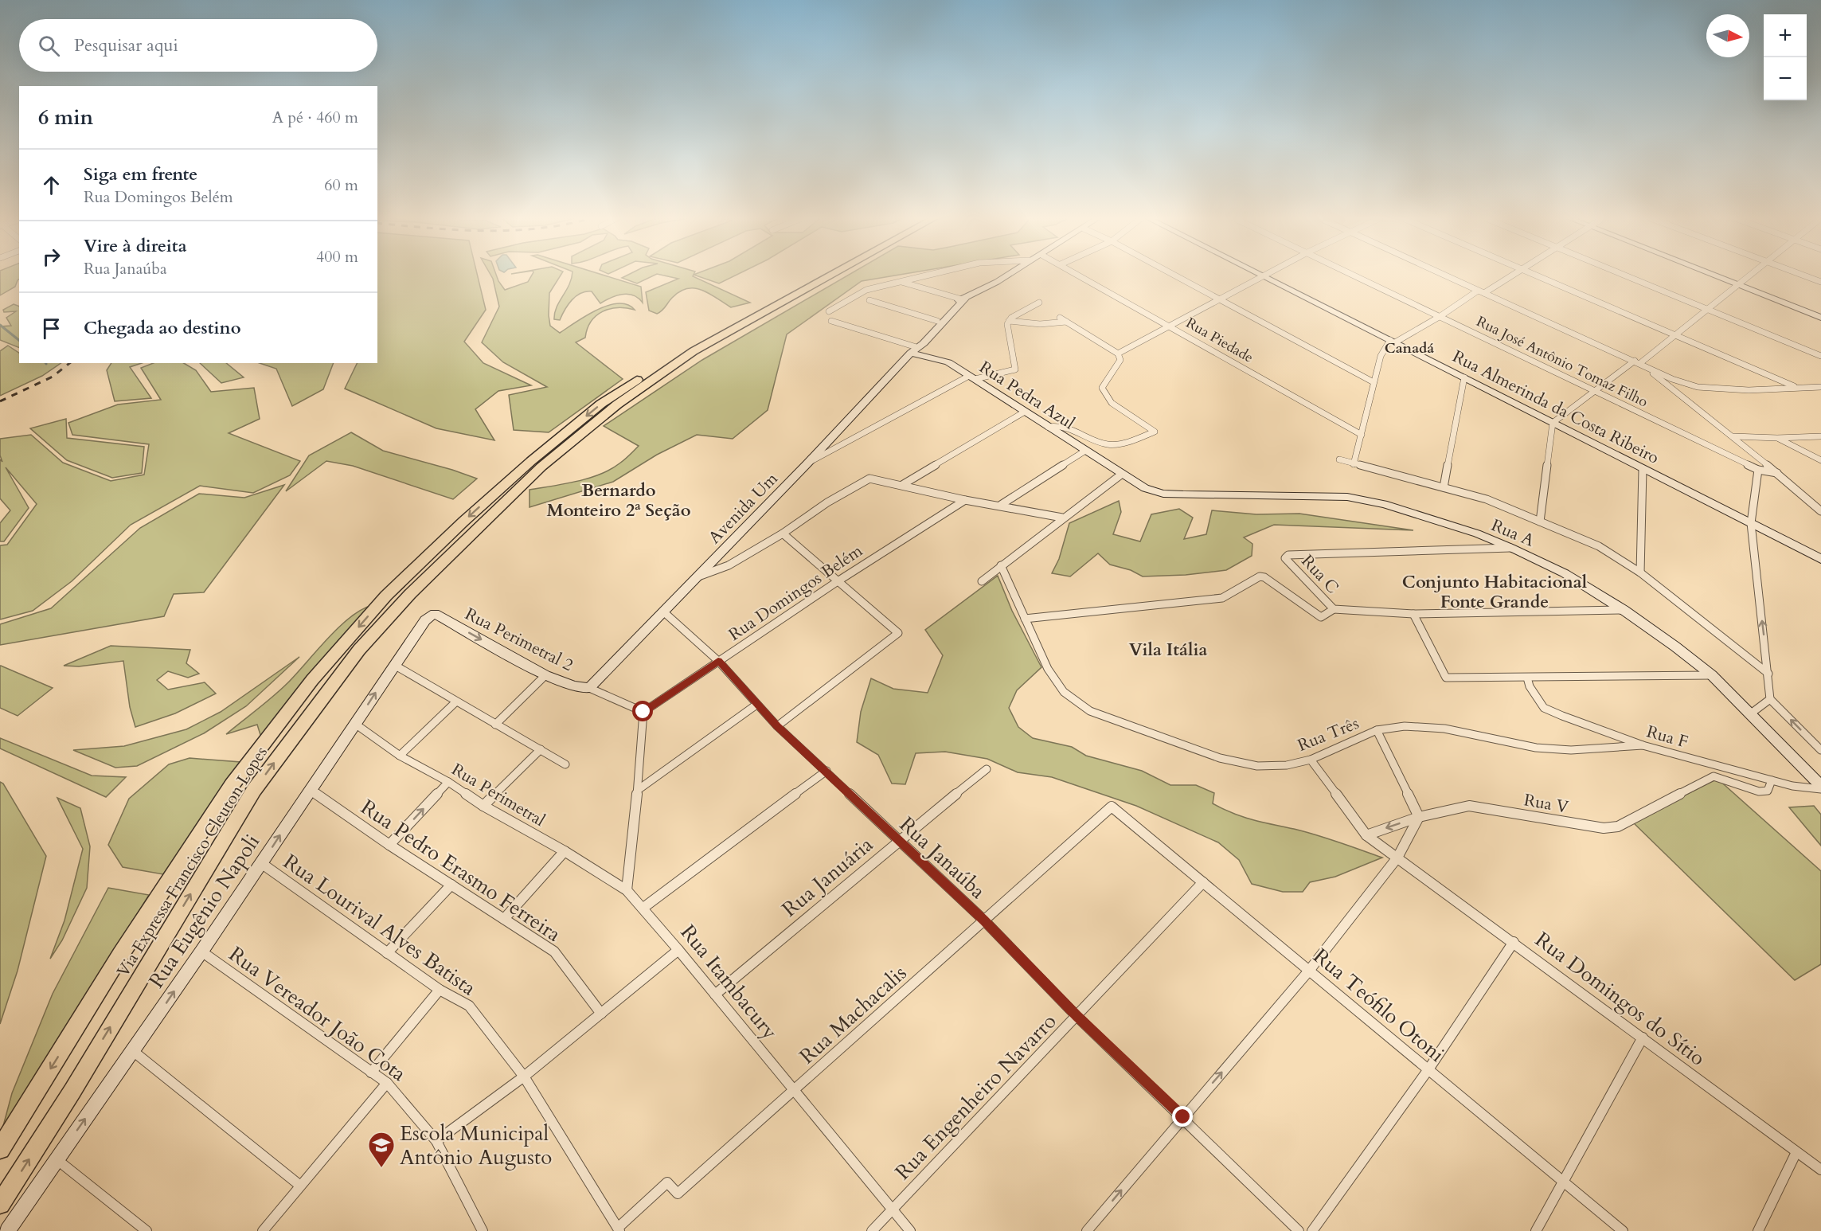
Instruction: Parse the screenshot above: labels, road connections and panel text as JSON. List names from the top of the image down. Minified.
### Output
{"streets":{"highway":["Via Expressa Francisco Cleuton Lopes"],"street":["Rua Piedade","Rua José Antônio Tomaz Filho","Rua Pedra Azul","Rua Almerinda da Costa Ribeiro","Avenida Um","Rua A","Rua C","Rua Domingos Belém","Rua Perimetral 2","Rua Três","Rua F","Rua Perimetral","Rua V","Rua Janaúba","Rua Pedro Erasmo Ferreira","Rua Januária","Rua Eugênio Napoli","Rua Lourival Alves Batista","Rua Itambacury","Rua Domingos do Sítio","Rua Teófilo Otoni","Rua Vereador João Cota","Rua Machacalis","Rua Engenheiro Navarro"]},"crossings":[["Rua Pedra Azul","Avenida Um"],["Rua Pedra Azul","Rua A"],["Avenida Um","Rua Perimetral 2"],["Avenida Um","Rua Janaúba"],["Rua A","Rua C"],["Rua A","Rua F"],["Rua Domingos Belém","Rua Perimetral 2"],["Rua Domingos Belém","Rua Janaúba"],["Rua Perimetral 2","Rua Eugênio Napoli"],["Rua Três","Rua F"],["Rua Três","Rua Domingos do Sítio"],["Rua F","Rua V"],["Rua Perimetral","Rua Eugênio Napoli"],["Rua Perimetral","Rua Itambacury"],["Rua V","Rua Domingos do Sítio"],["Rua Janaúba","Rua Januária"],["Rua Janaúba","Rua Machacalis"],["Rua Janaúba","Rua Engenheiro Navarro"],["Rua Pedro Erasmo Ferreira","Rua Eugênio Napoli"],["Rua Januária","Rua Itambacury"],["Rua Eugênio Napoli","Rua Lourival Alves Batista"],["Rua Eugênio Napoli","Rua Vereador João Cota"],["Rua Lourival Alves Batista","Rua Machacalis"],["Rua Itambacury","Rua Machacalis"],["Rua Itambacury","Rua Engenheiro Navarro"],["Rua Teófilo Otoni","Rua Machacalis"],["Rua Teófilo Otoni","Rua Engenheiro Navarro"]],"one_way":["Rua Eugênio Napoli"],"districts":["Canadá","Bernardo Monteiro 2ª Seção","Conjunto Habitacional Fonte Grande","Vila Itália"],"places":{"school or university":["Escola Municipal Antônio Augusto"]},"north":"right","page":{"map_buttons":["+","−"],"search":"Pesquisar aqui","heading":["6 min","A pé · 460 m"],"list":[["Siga em frente","Rua Domingos Belém","60 m"],["Vire à direita","Rua Janaúba","400 m"],"Chegada ao destino"]}}
